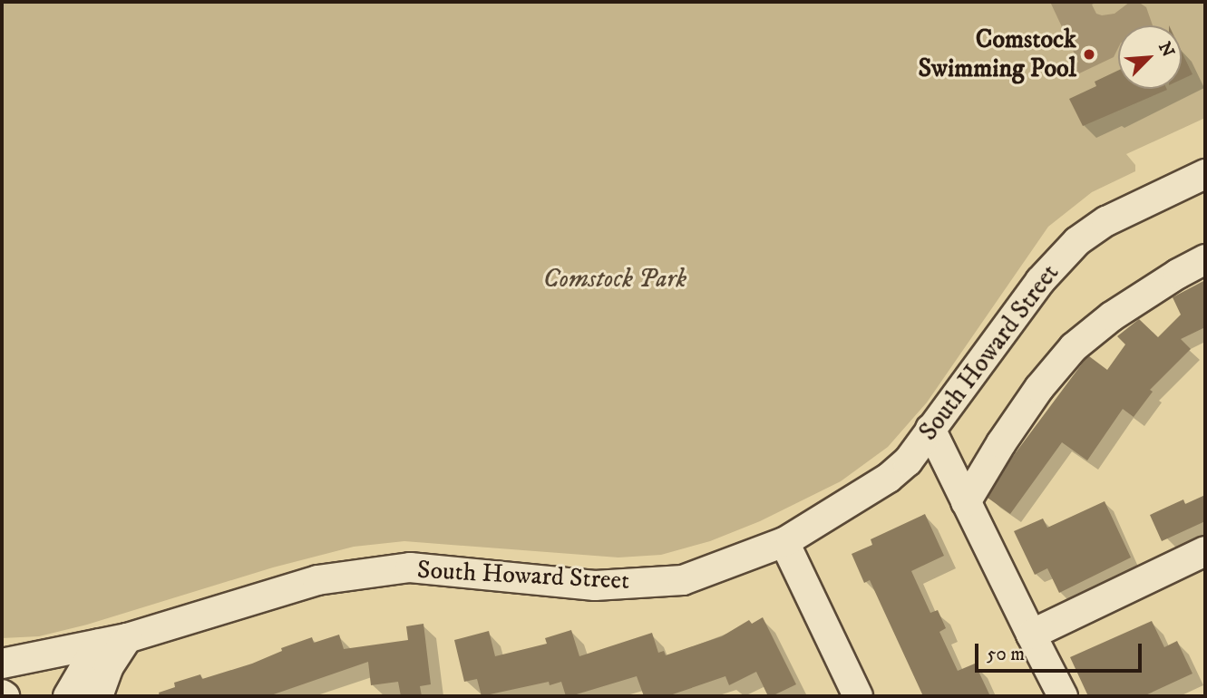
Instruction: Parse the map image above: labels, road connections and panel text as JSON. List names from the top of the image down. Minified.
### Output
{"streets":{"street":["South Howard Street"]},"parks":["Comstock Park"],"places":["Comstock Swimming Pool"],"scale_bar":"50 m","north":"top right"}
